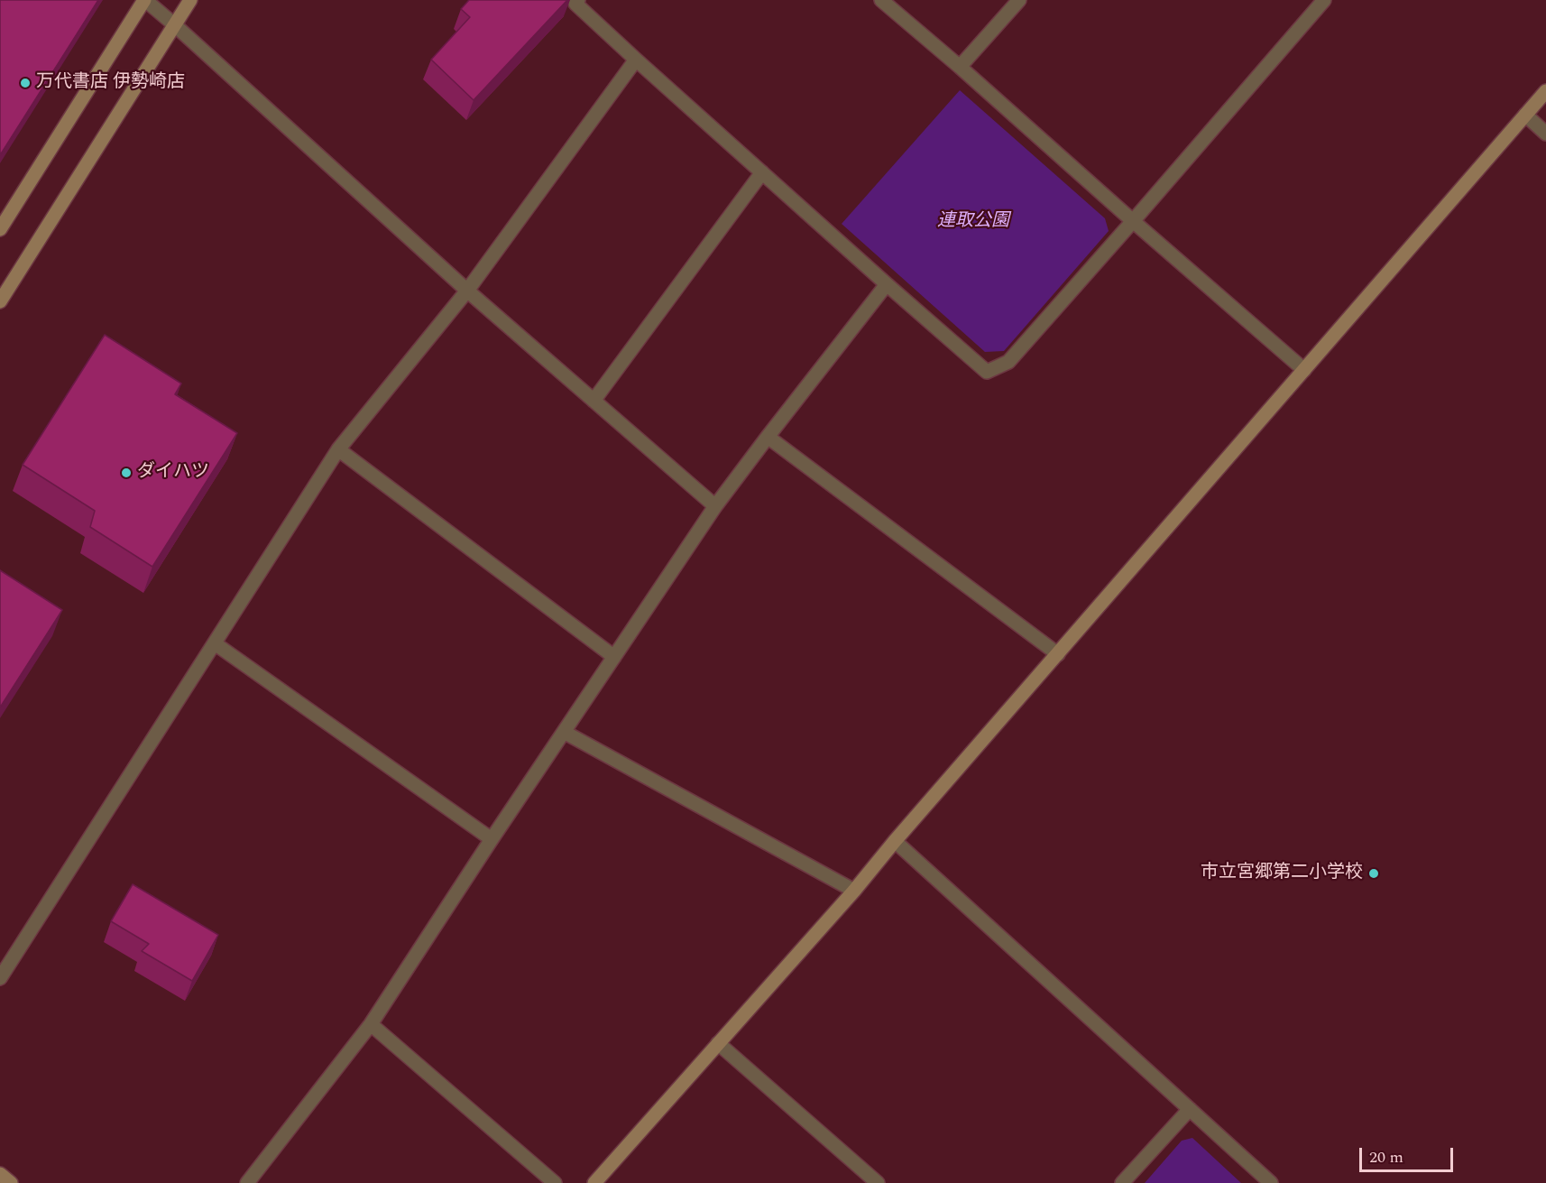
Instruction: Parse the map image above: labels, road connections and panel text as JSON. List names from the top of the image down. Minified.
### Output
{"parks":["連取公園"],"places":["万代書店 伊勢崎店","ダイハツ","市立宮郷第二小学校"],"scale_bar":"20 m"}
